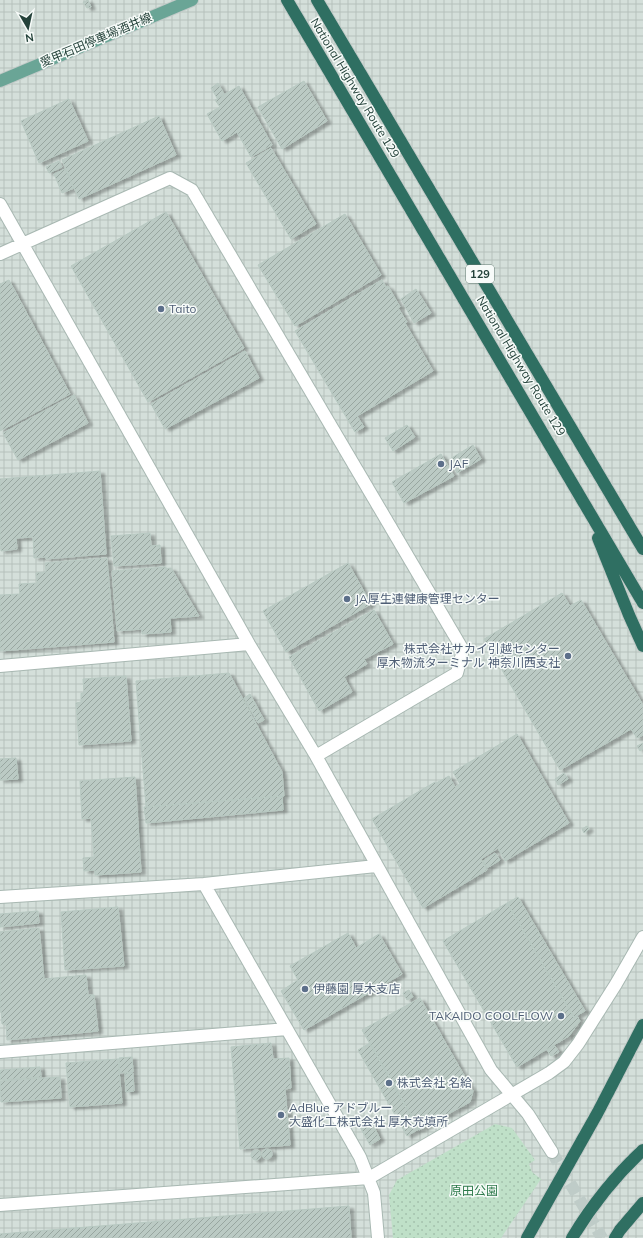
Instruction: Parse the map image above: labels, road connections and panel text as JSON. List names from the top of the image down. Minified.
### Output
{"streets":{"highway":["National Highway Route 129","129"],"main road":["愛甲石田停車場酒井線"]},"parks":["原田公園"],"places":["Taito","JAF","JA厚生連健康管理センター","株式会社サカイ引越センター 厚木物流ターミナル 神奈川西支社","伊藤園 厚木支店","TAKAIDO COOLFLOW","株式会社 名給","AdBlue アドブルー 大盛化工株式会社 厚木充填所"],"north":"bottom"}
